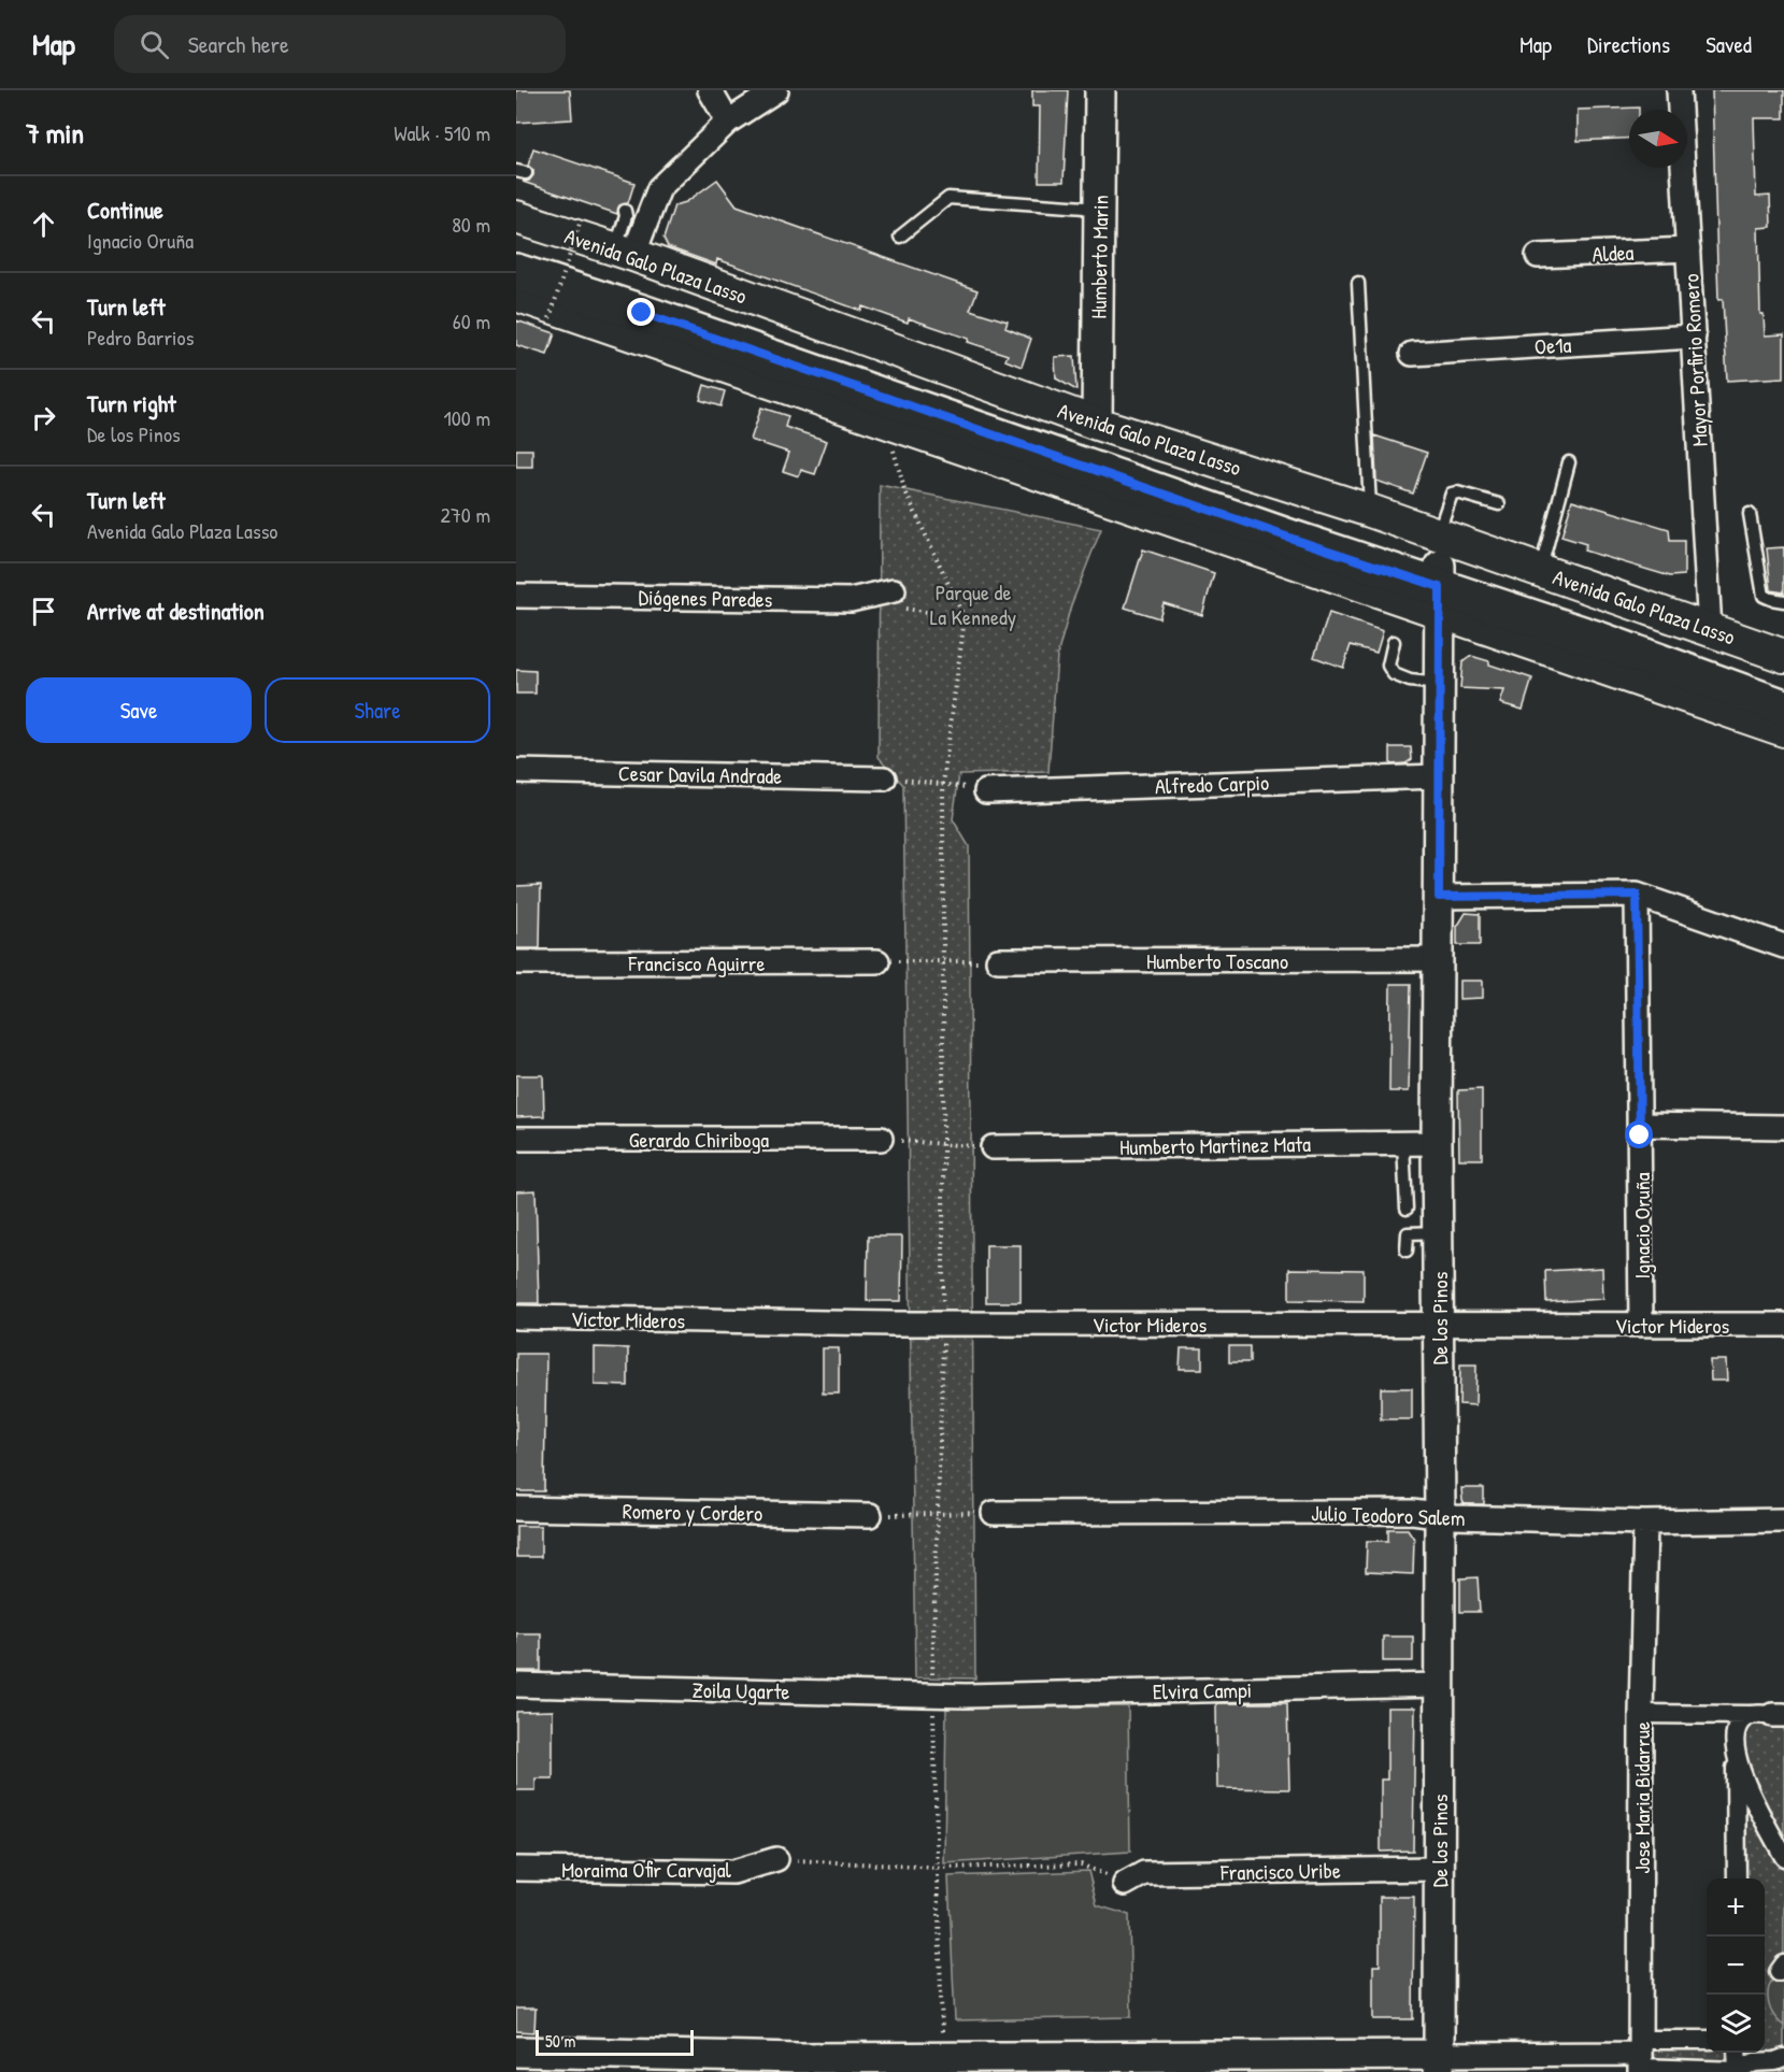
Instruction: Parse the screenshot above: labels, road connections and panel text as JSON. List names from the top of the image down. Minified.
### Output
{"streets":{"main road":["Avenida Galo Plaza Lasso"],"street":["Aldea","Humberto Marin","Oe1a","Mayor Porfirio Romero","Diógenes Paredes","Cesar Davila Andrade","Alfredo Carpio","Humberto Toscano","Francisco Aguirre","Gerardo Chiriboga","Humberto Martinez Mata","Ignacio Oruña","De los Pinos","Victor Mideros","Romero y Cordero","Julio Teodoro Salem","Zoila Ugarte","Elvira Campi","Jose Maria Bidarrue","Moraima Ofir Carvajal","Francisco Uribe"]},"crossings":[["Aldea","Mayor Porfirio Romero"],["Humberto Marin","Avenida Galo Plaza Lasso"],["Avenida Galo Plaza Lasso","Mayor Porfirio Romero"],["Avenida Galo Plaza Lasso","De los Pinos"],["Oe1a","Mayor Porfirio Romero"],["Alfredo Carpio","De los Pinos"],["Humberto Toscano","De los Pinos"],["Humberto Martinez Mata","De los Pinos"],["Ignacio Oruña","Victor Mideros"],["De los Pinos","Victor Mideros"],["De los Pinos","Julio Teodoro Salem"],["De los Pinos","Elvira Campi"],["De los Pinos","Francisco Uribe"],["Julio Teodoro Salem","Jose Maria Bidarrue"],["Zoila Ugarte","Elvira Campi"]],"parks":["Parque de La Kennedy"],"scale_bar":"50 m","north":"right","page":{"header":"Map","search":"Search here","nav":["Map","Directions","Saved"],"heading":["7 min","Walk · 510 m"],"list":[["Continue","Ignacio Oruña","80 m"],["Turn left","Pedro Barrios","60 m"],["Turn right","De los Pinos","100 m"],["Turn left","Avenida Galo Plaza Lasso","270 m"],"Arrive at destination"],"buttons":["Save","Share"],"map_buttons":["+","−"],"scale":"50 m"}}
